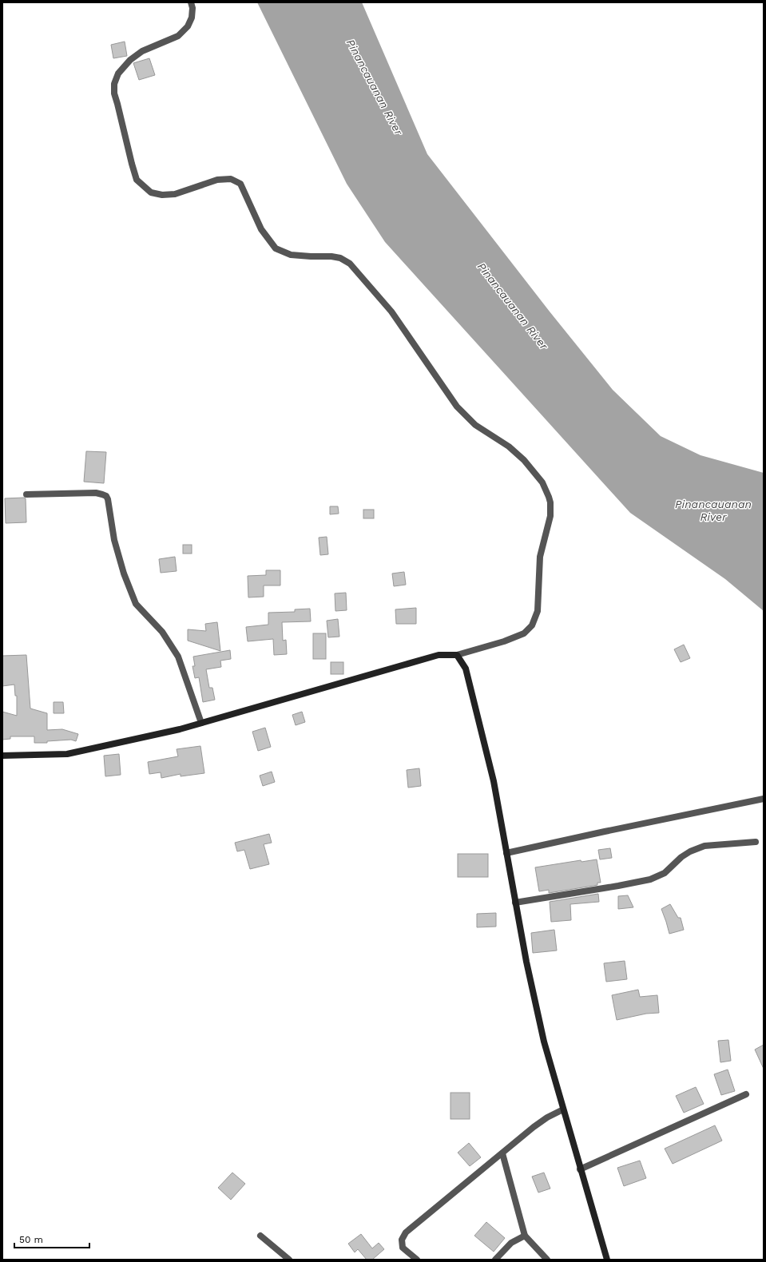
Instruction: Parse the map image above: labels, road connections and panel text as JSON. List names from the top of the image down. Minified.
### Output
{"water":["Pinancauanan River"],"scale_bar":"50 m"}
